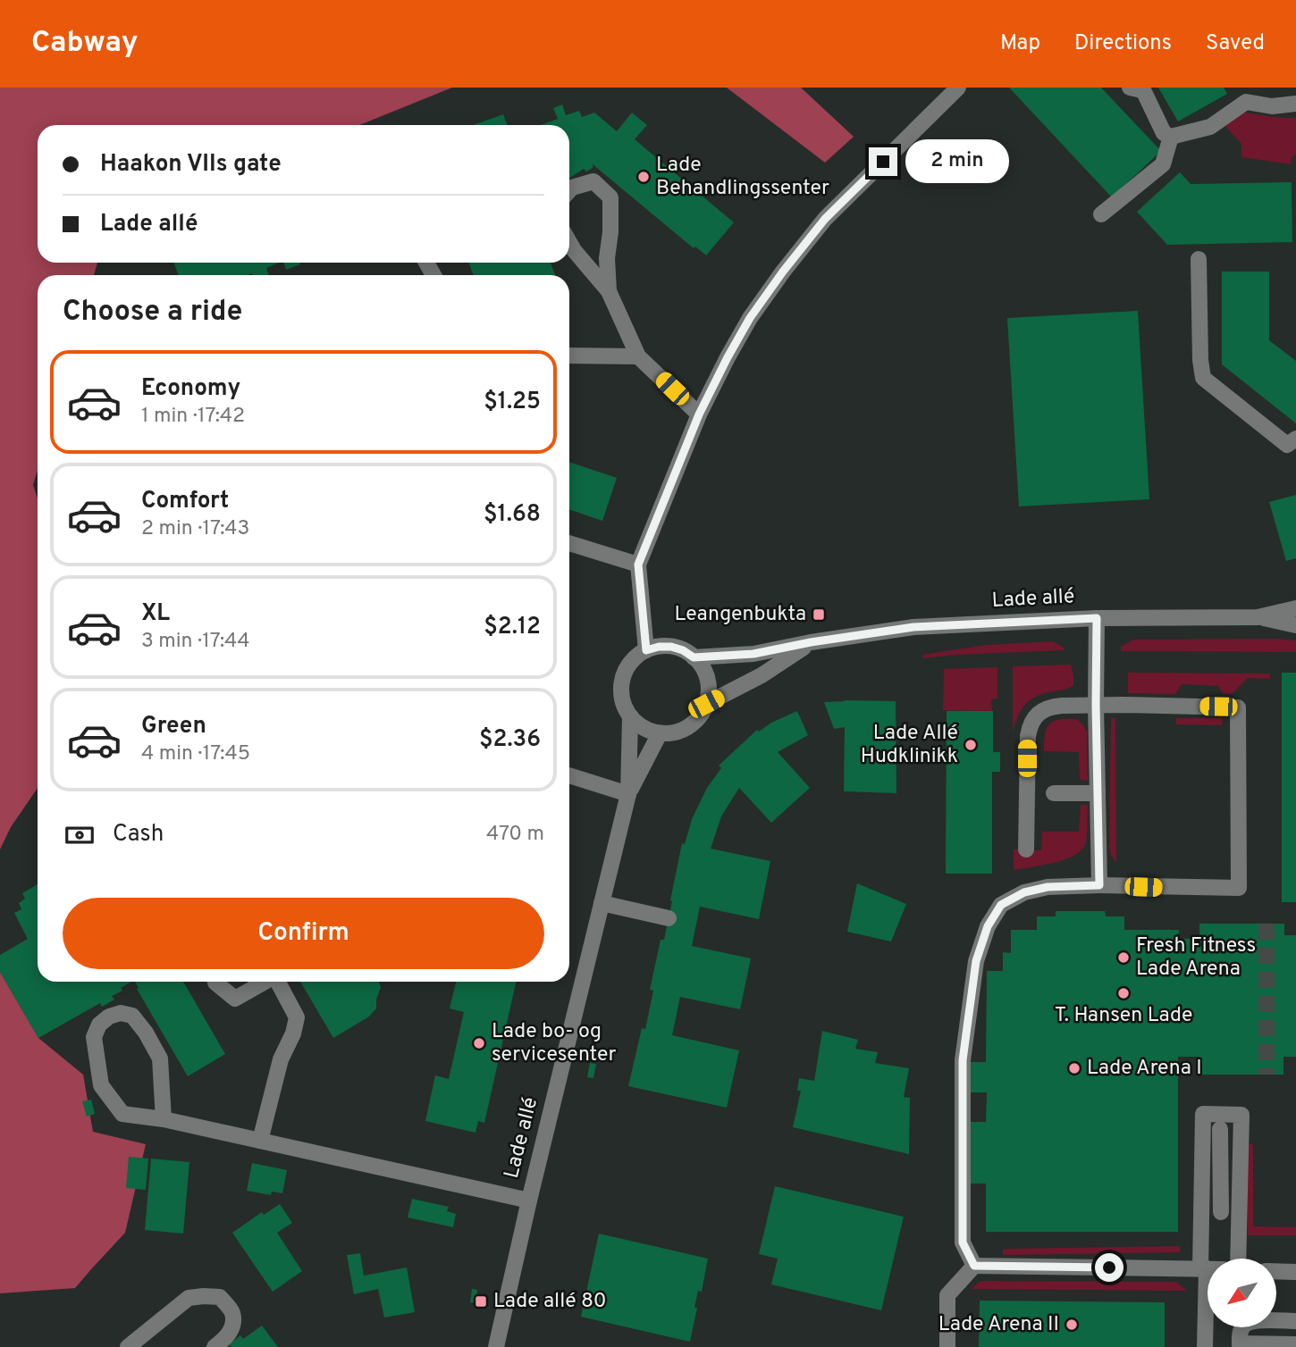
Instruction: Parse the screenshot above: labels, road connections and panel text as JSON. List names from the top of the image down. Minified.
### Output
{"streets":{"street":["Lade allé"]},"places":{"other":["Lade Behandlingssenter","Lade Allé Hudklinikk","Fresh Fitness Lade Arena","T. Hansen Lade","Lade bo- og servicesenter","Lade Arena I","Lade Arena II"],"transit":["Leangenbukta","Lade allé 80"]},"north":"bottom left","page":{"header":"Cabway","nav":["Map","Directions","Saved"],"banner":["Haakon VIIs gate","Lade allé"],"bubble":"2 min","heading":"Choose a ride","list":[{"name":"Economy","note":"1 min · 17:42","value":"$1.25"},{"name":"Comfort","note":"2 min · 17:43","value":"$1.68"},{"name":"XL","note":"3 min · 17:44","value":"$2.12"},{"name":"Green","note":"4 min · 17:45","value":"$2.36"}],"pay":["Cash","470 m"],"buttons":"Confirm"}}
